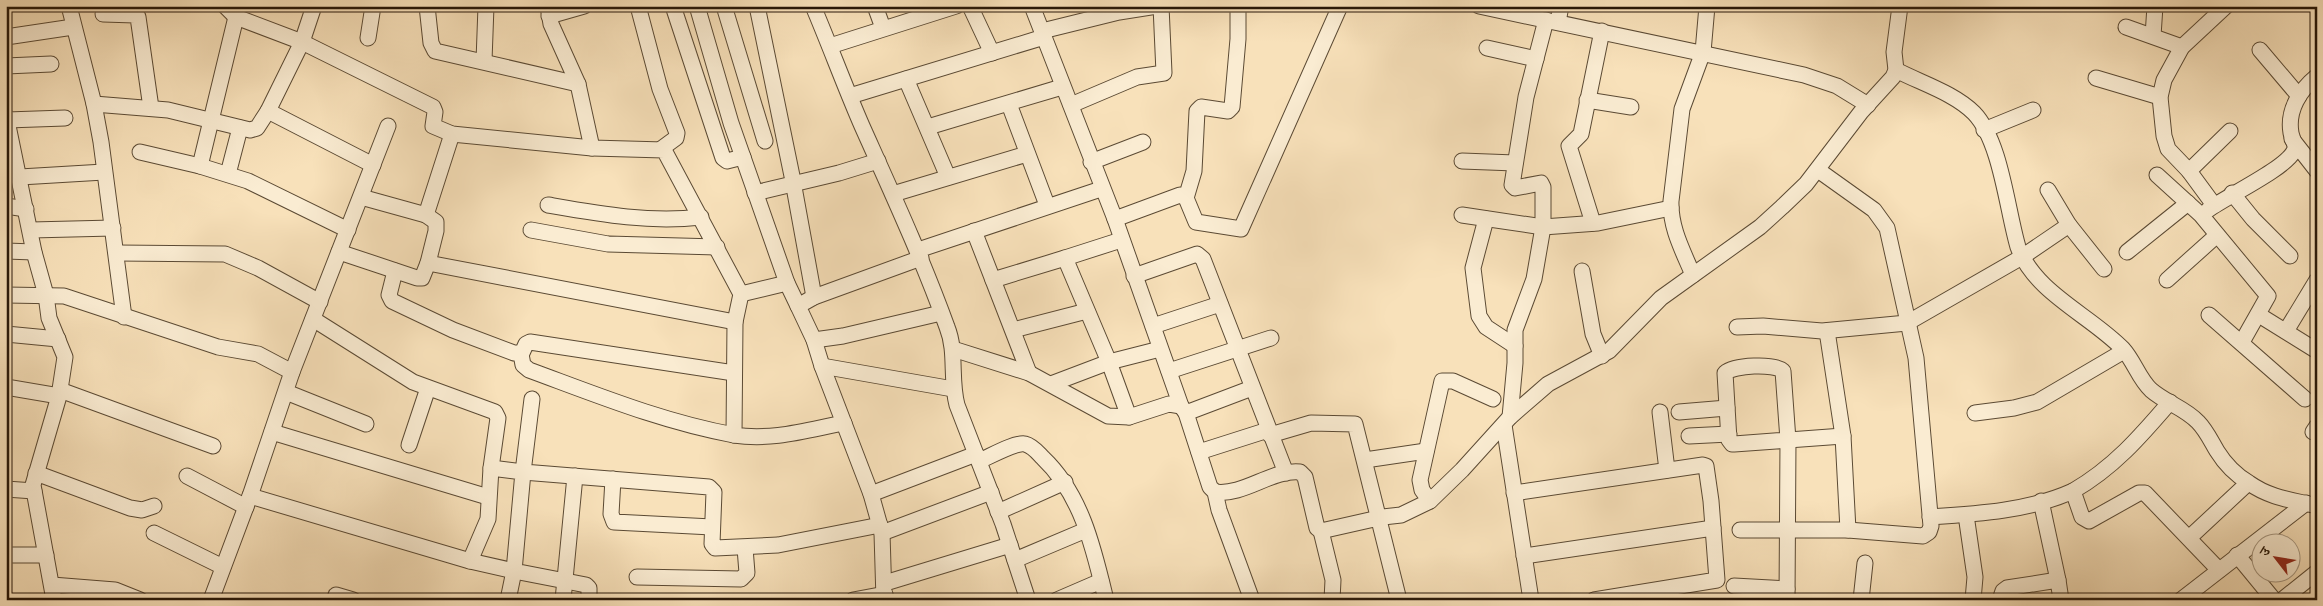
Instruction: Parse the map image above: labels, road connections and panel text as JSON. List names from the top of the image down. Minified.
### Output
{"north":"top left"}
